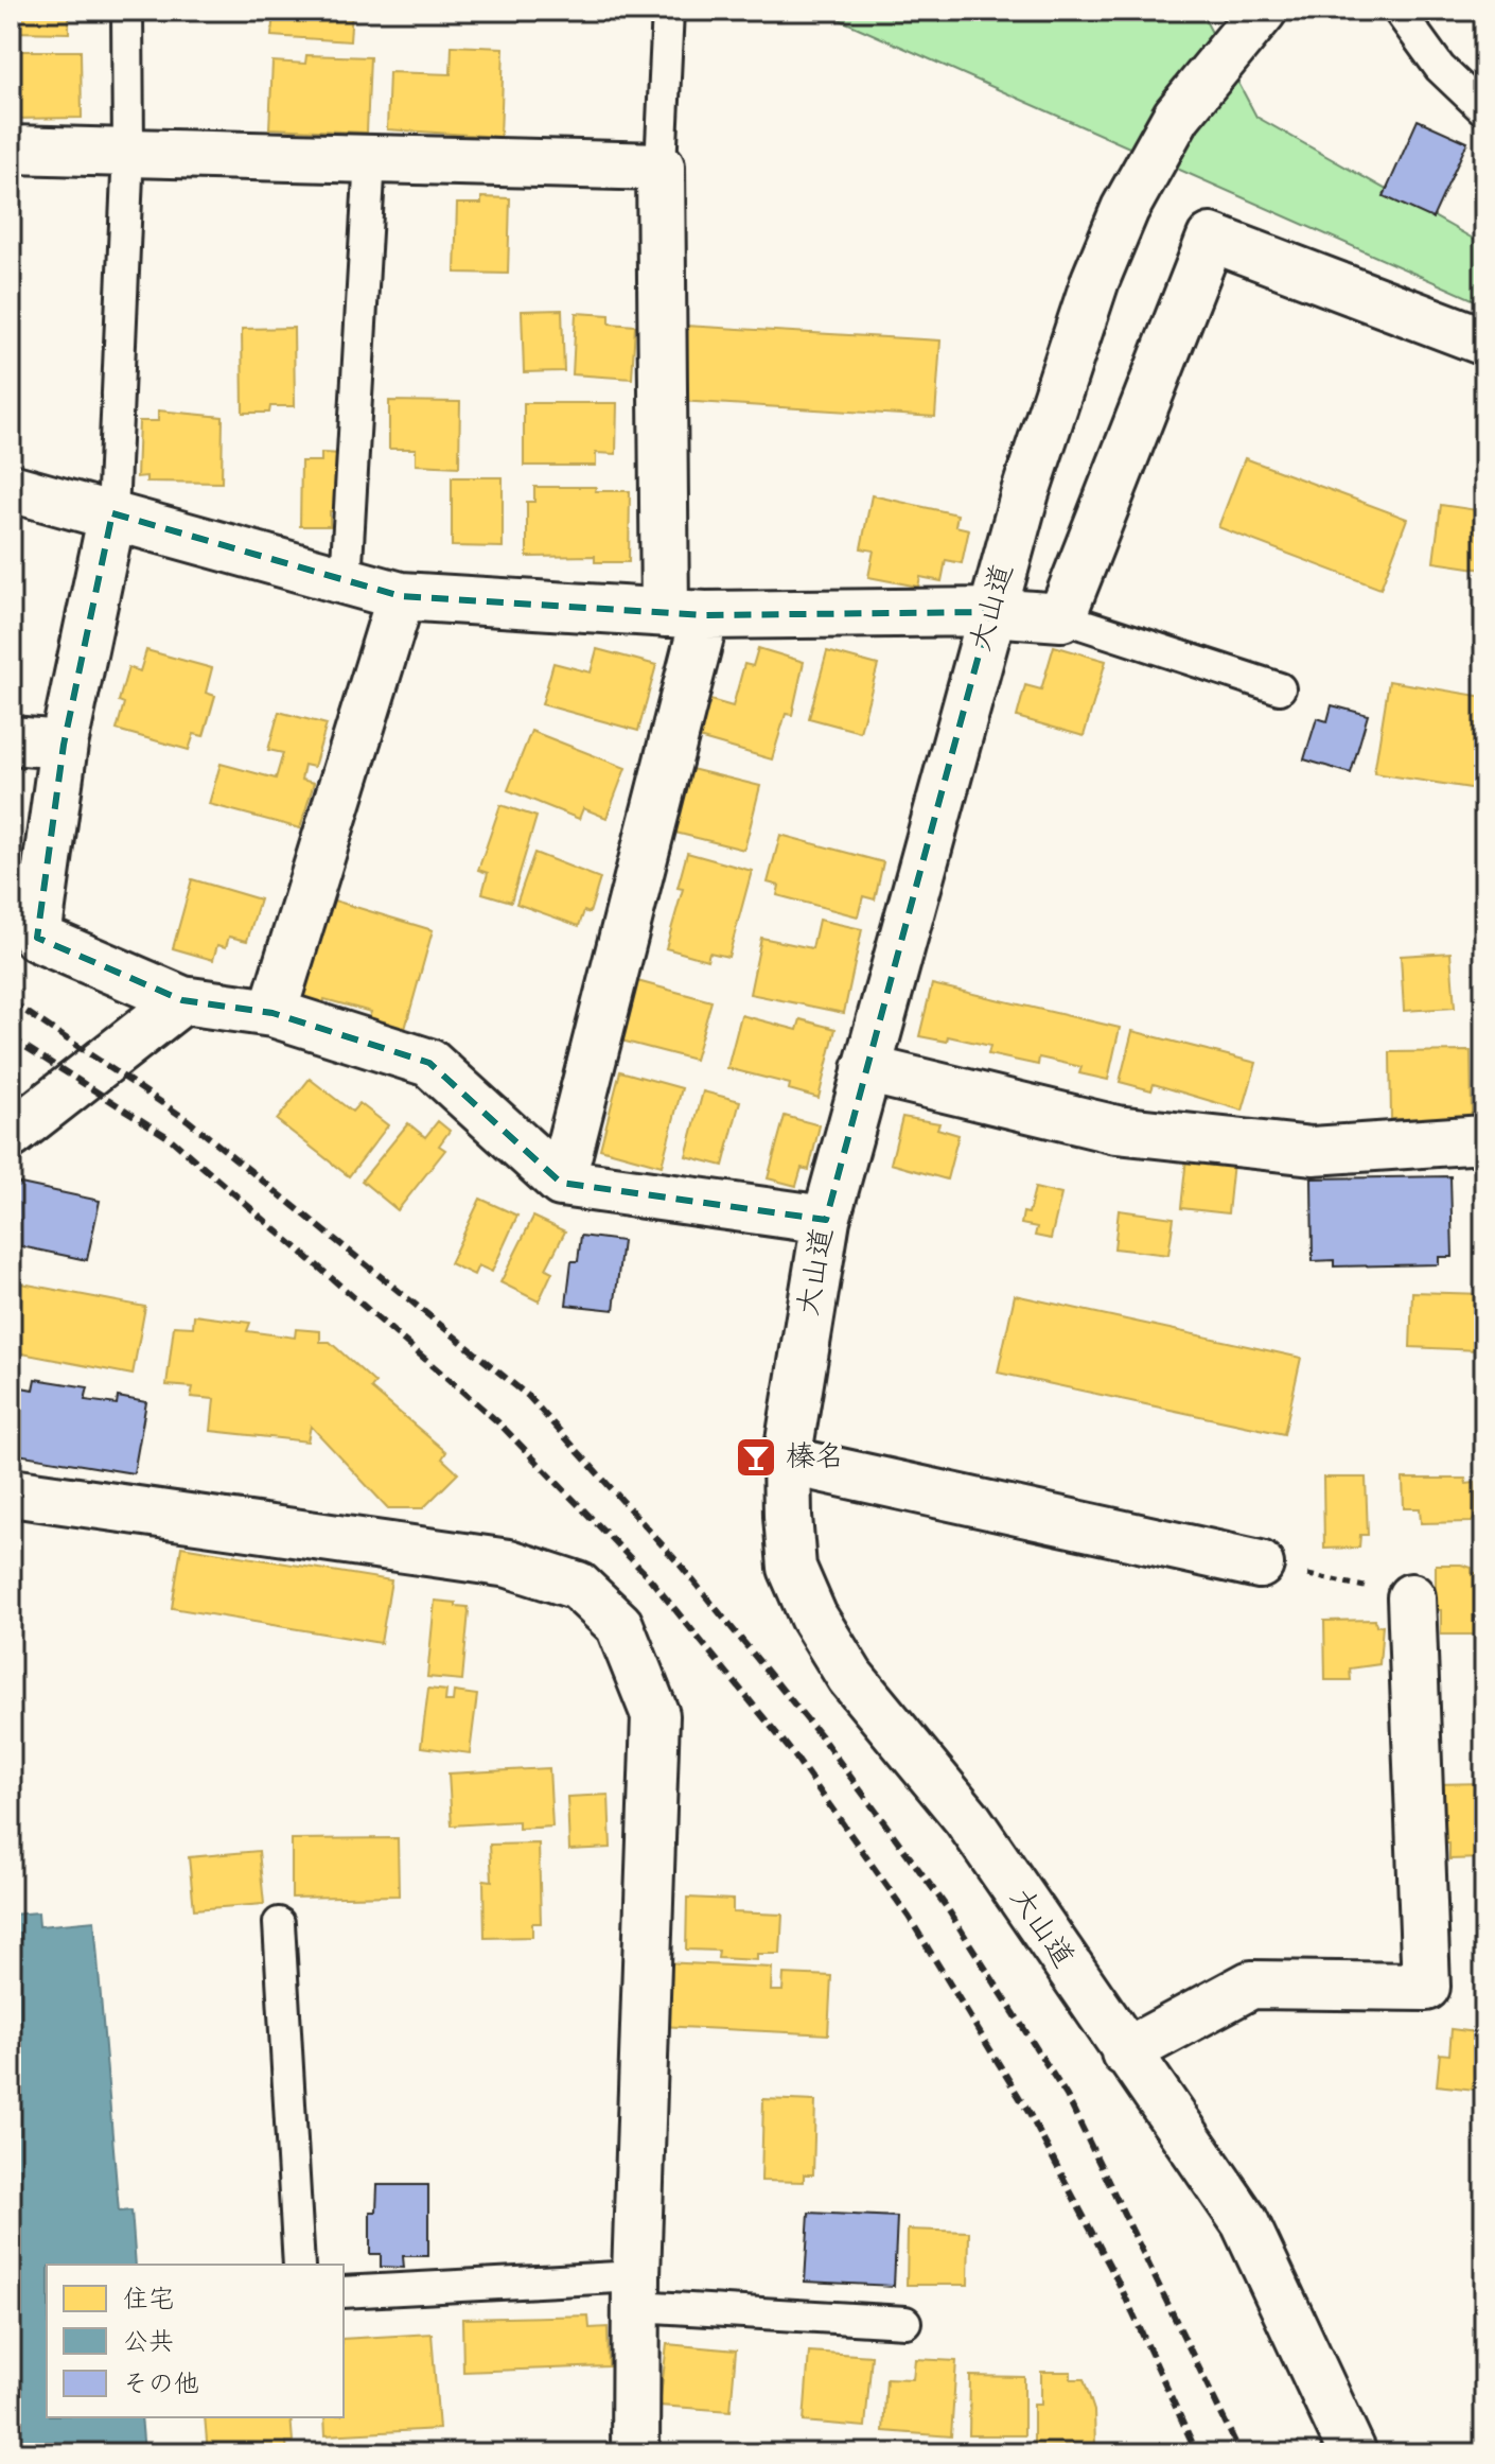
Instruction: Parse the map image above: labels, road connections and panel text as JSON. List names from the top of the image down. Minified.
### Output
{"streets":{"street":["大山道"]},"places":{"bar":["榛名"]},"legend":["住宅","公共","その他"]}
